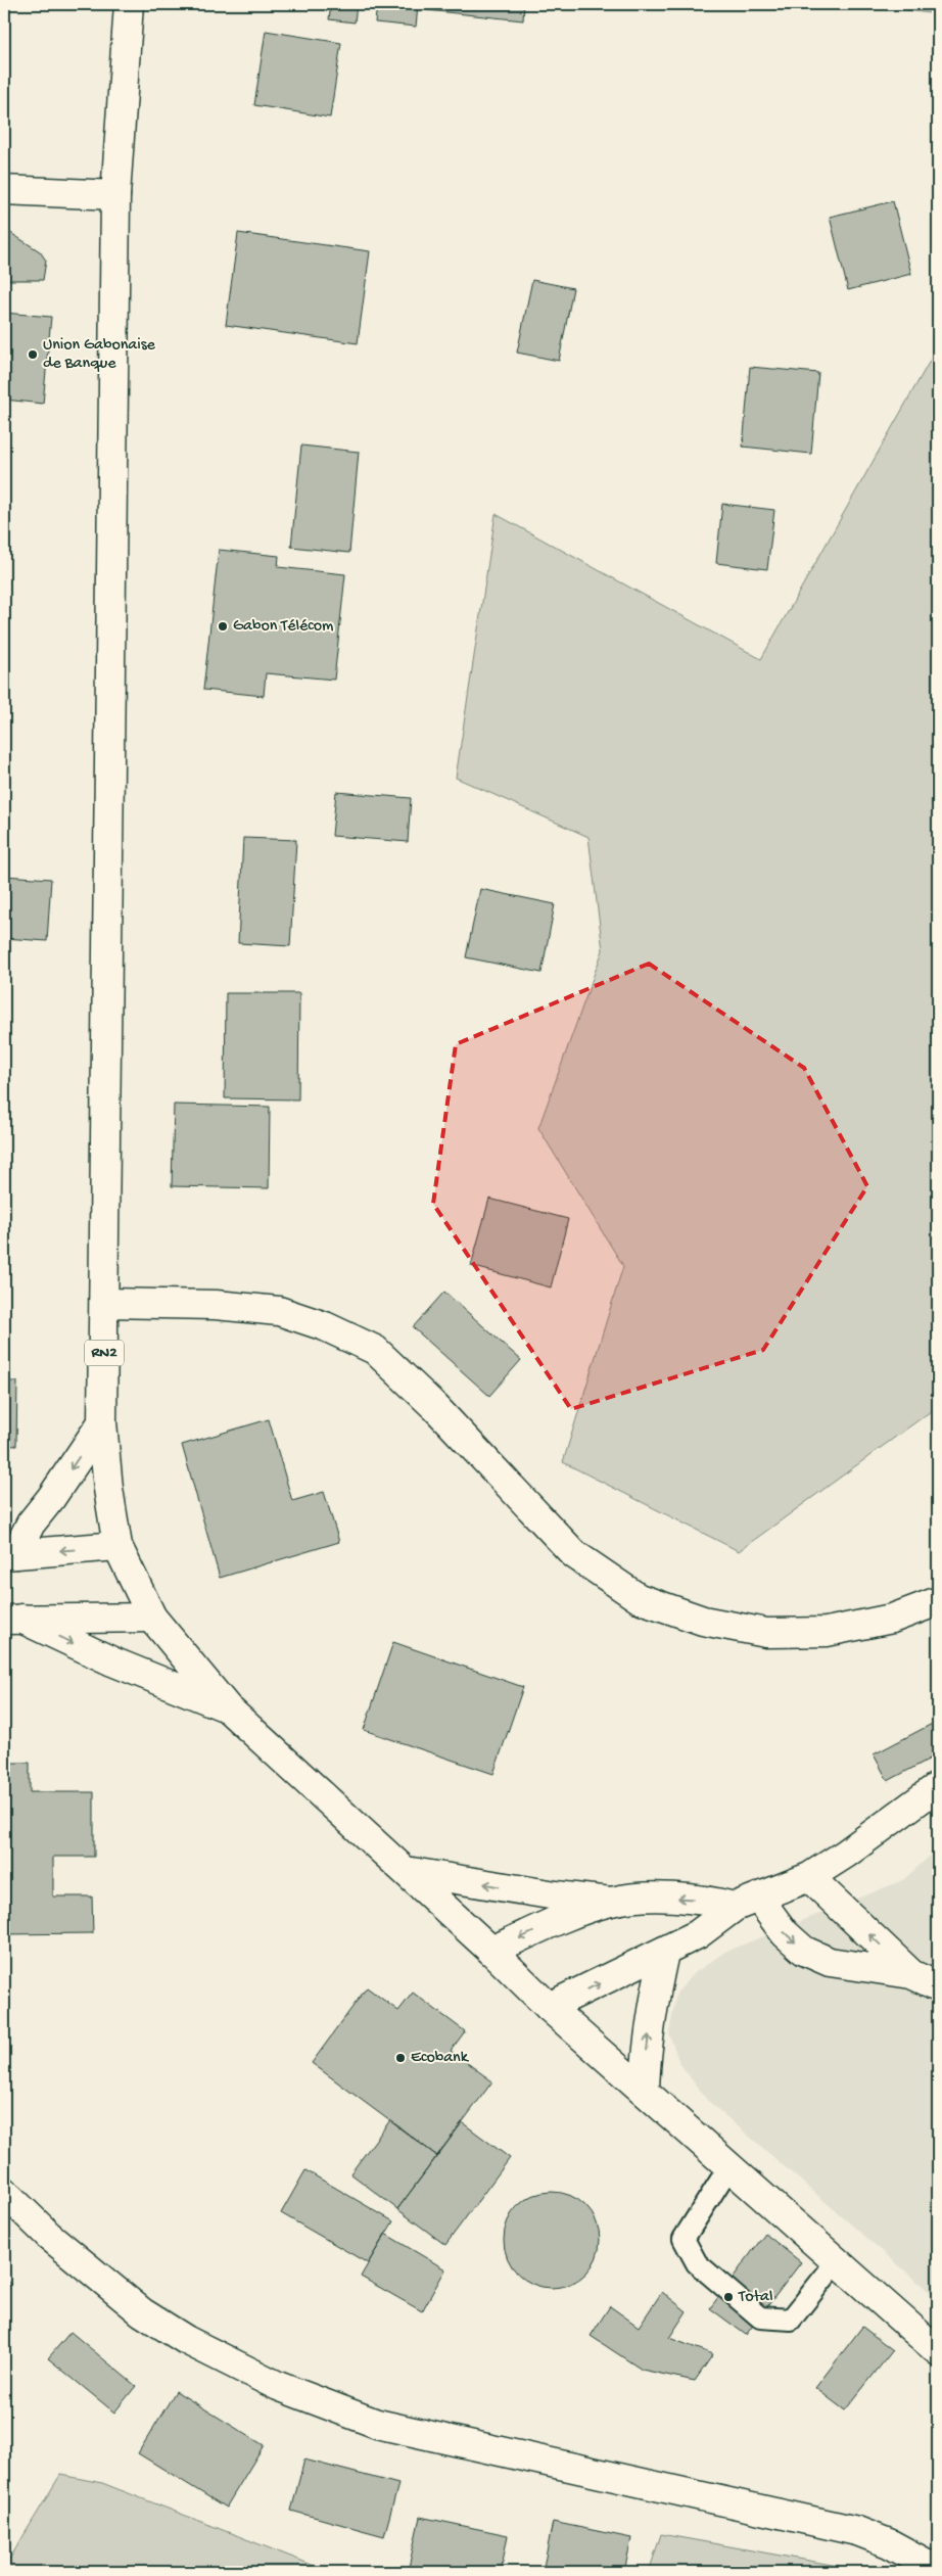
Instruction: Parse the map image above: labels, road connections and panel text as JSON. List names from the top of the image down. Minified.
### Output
{"streets":{"main road":["RN2"]},"places":["Union Gabonaise de Banque","Gabon Télécom","Ecobank","Total"]}
